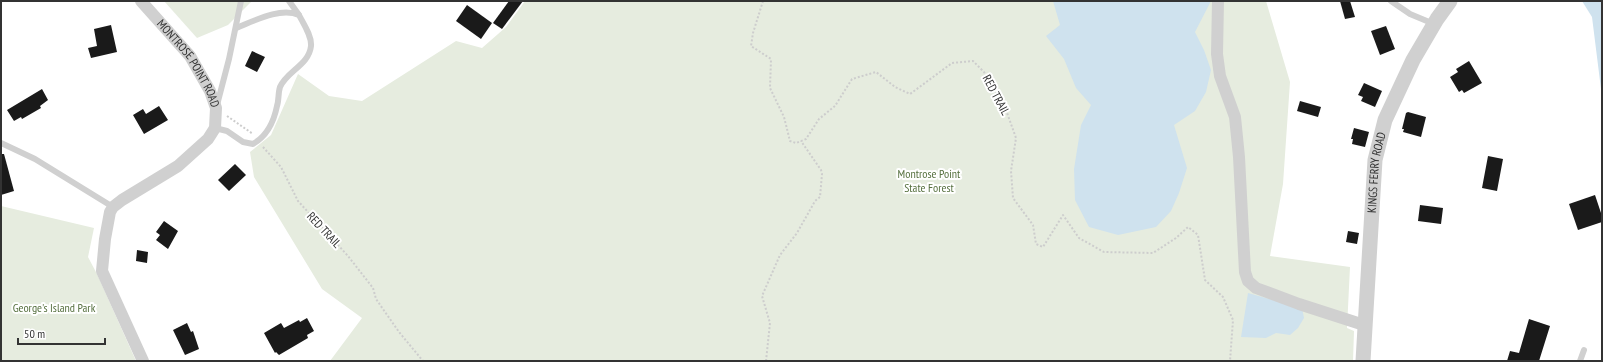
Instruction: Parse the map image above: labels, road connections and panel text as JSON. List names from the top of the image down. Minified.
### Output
{"streets":{"street":["MONTROSE POINT ROAD","KINGS FERRY ROAD"],"path":["RED TRAIL"]},"crossings":[["MONTROSE POINT ROAD","RED TRAIL"]],"parks":["Montrose Point State Forest","George's Island Park"],"scale_bar":"50 m"}
